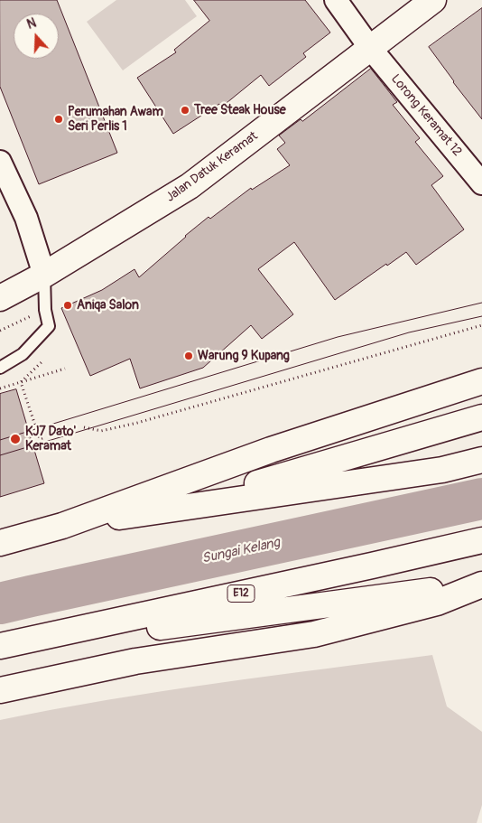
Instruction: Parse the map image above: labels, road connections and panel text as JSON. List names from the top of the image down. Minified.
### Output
{"streets":{"main road":["Jalan Datuk Keramat","E12"],"street":["Lorong Keramat 12"]},"crossings":[["Lorong Keramat 12","Jalan Datuk Keramat"]],"water":["Sungai Kelang"],"places":["Tree Steak House","Perumahan Awam Seri Perlis 1","Aniqa Salon","Warung 9 Kupang","KJ7 Dato' Keramat"],"north":"top"}
